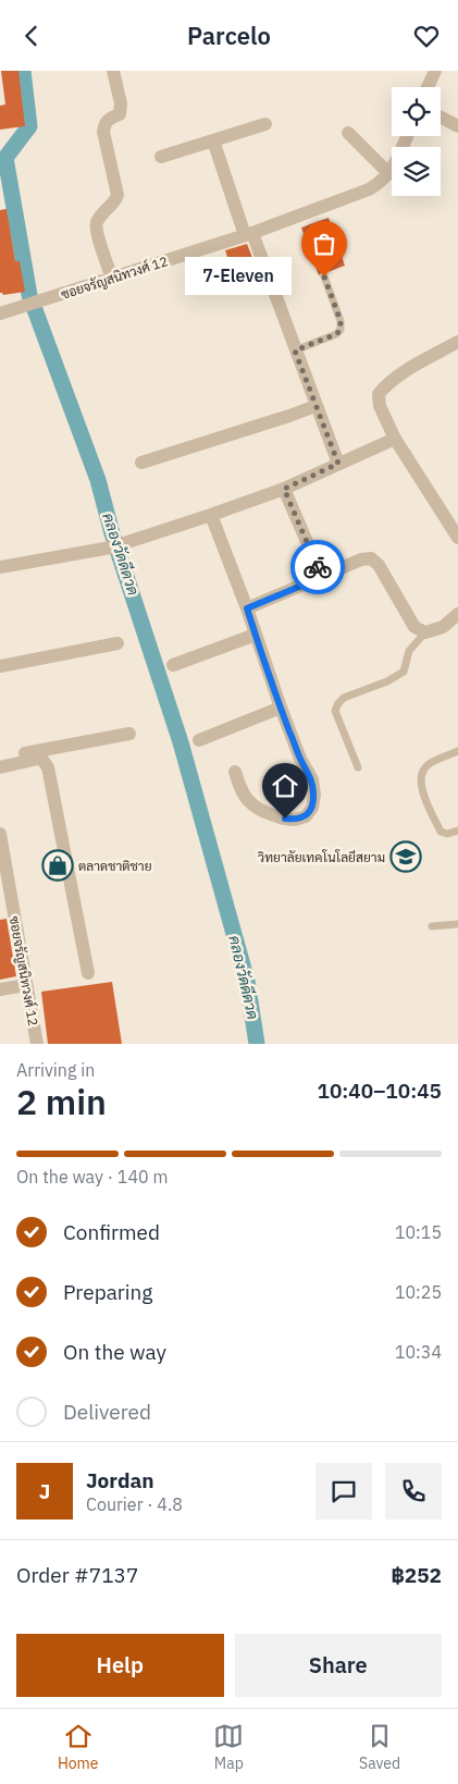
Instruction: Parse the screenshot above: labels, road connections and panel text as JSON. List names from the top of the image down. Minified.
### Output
{"streets":{"street":["ซอยจรัญสนิทวงศ์ 12"]},"water":["คลองวัดดีดวด"],"places":{"other":["7-Eleven"],"school or university":["วิทยาลัยเทคโนโลยีสยาม"],"shop":["ตลาดชาติชาย"]},"page":{"header":"Parcelo","bubble":"7-Eleven","heading":["2 min","Arriving in","10:40–10:45"],"panel":["Jordan","Courier · 4.8","Order #7137","฿252"],"bar":"On the way · 140 m","list":[["Confirmed","10:15"],["Preparing","10:25"],["On the way","10:34"],"Delivered"],"round":"J","buttons":["Help","Share"],"tabs":["Home","Map","Saved"]}}
